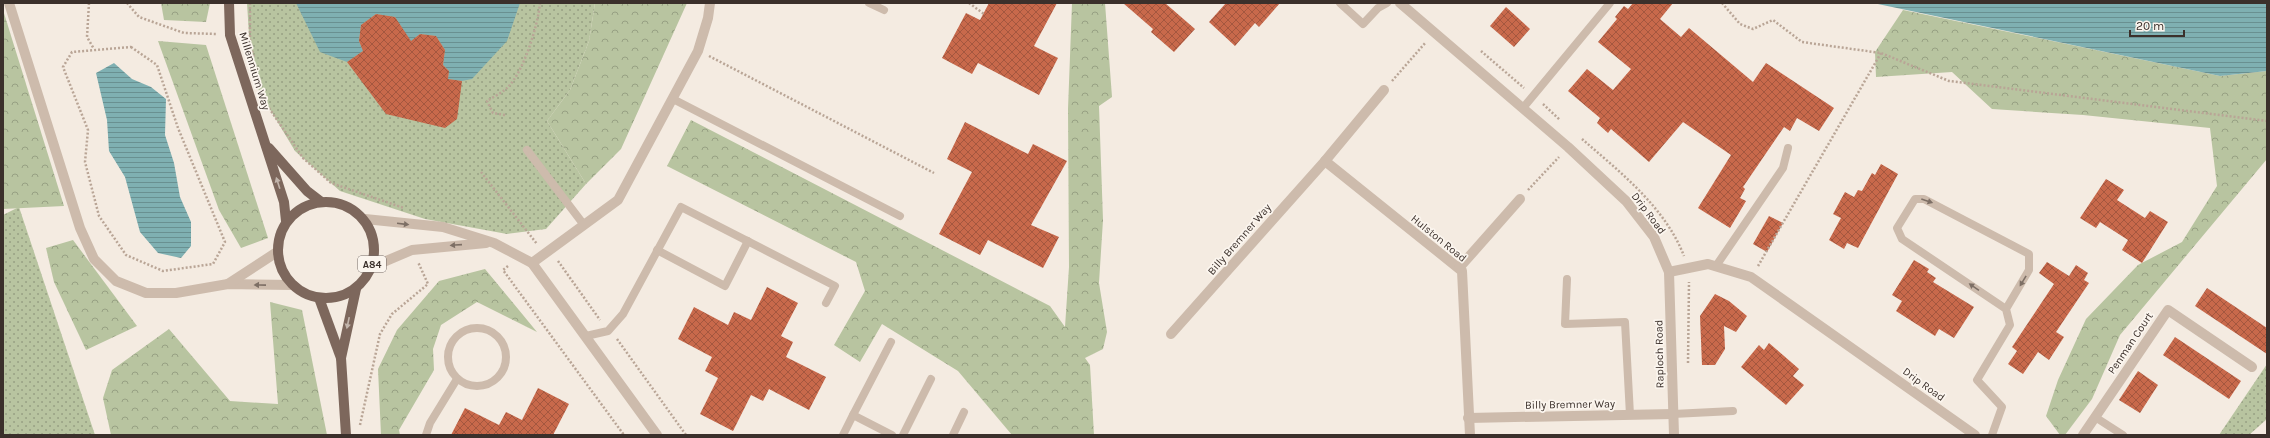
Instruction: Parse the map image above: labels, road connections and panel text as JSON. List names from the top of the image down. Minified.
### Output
{"streets":{"main road":["Millennium Way","A84"],"street":["Drip Road","Hulston Road","Billy Bremner Way","Penman Court","Raploch Road"]},"crossings":[["Millennium Way","A84"],["Drip Road","Raploch Road"],["Hulston Road","Billy Bremner Way"],["Billy Bremner Way","Raploch Road"]],"scale_bar":"20 m"}
